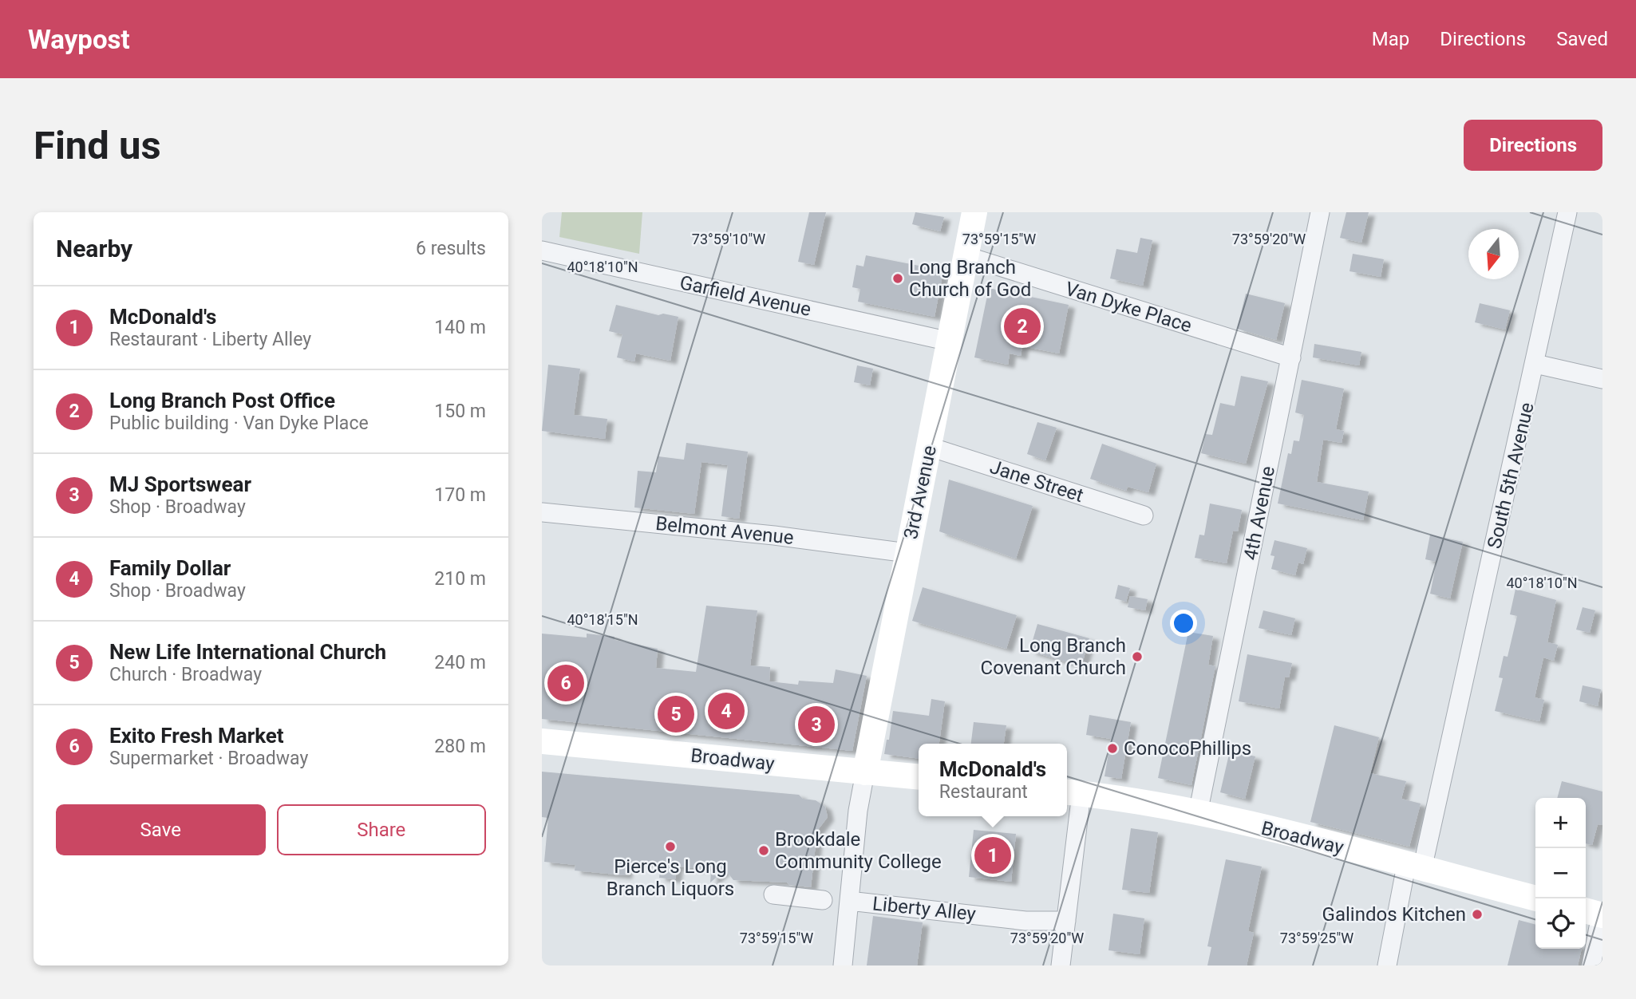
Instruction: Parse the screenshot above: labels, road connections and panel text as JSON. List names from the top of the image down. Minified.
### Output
{"streets":{"street":["Garfield Avenue","Van Dyke Place","South 5th Avenue","Jane Street","3rd Avenue","4th Avenue","Belmont Avenue","Broadway","Liberty Alley"]},"crossings":[["Garfield Avenue","3rd Avenue"],["Van Dyke Place","3rd Avenue"],["Van Dyke Place","4th Avenue"],["South 5th Avenue","Broadway"],["Jane Street","3rd Avenue"],["3rd Avenue","Belmont Avenue"],["3rd Avenue","Broadway"],["4th Avenue","Broadway"]],"places":["Long Branch Church of God","Long Branch Covenant Church","ConocoPhillips","Pierce's Long Branch Liquors","Brookdale Community College","Galindos Kitchen"],"north":"bottom","page":{"header":"Waypost","nav":["Map","Directions","Saved"],"buttons":["Directions",["Save","Share"]],"title":"Find us","heading":["Nearby","6 results"],"list":[{"mark":"1","name":"McDonald's","note":"Restaurant · Liberty Alley","value":"140 m"},{"mark":"2","name":"Long Branch Post Office","note":"Public building · Van Dyke Place","value":"150 m"},{"mark":"3","name":"MJ Sportswear","note":"Shop · Broadway","value":"170 m"},{"mark":"4","name":"Family Dollar","note":"Shop · Broadway","value":"210 m"},{"mark":"5","name":"New Life International Church","note":"Church · Broadway","value":"240 m"},{"mark":"6","name":"Exito Fresh Market","note":"Supermarket · Broadway","value":"280 m"}],"pins":["2","6","4","5","3","1"],"popup":["McDonald's","Restaurant"],"map_buttons":["+","−"]},"coordinates":["73°59'10\"W","73°59'15\"W","73°59'20\"W","40°18'10\"N","40°18'15\"N","73°59'25\"W"]}
